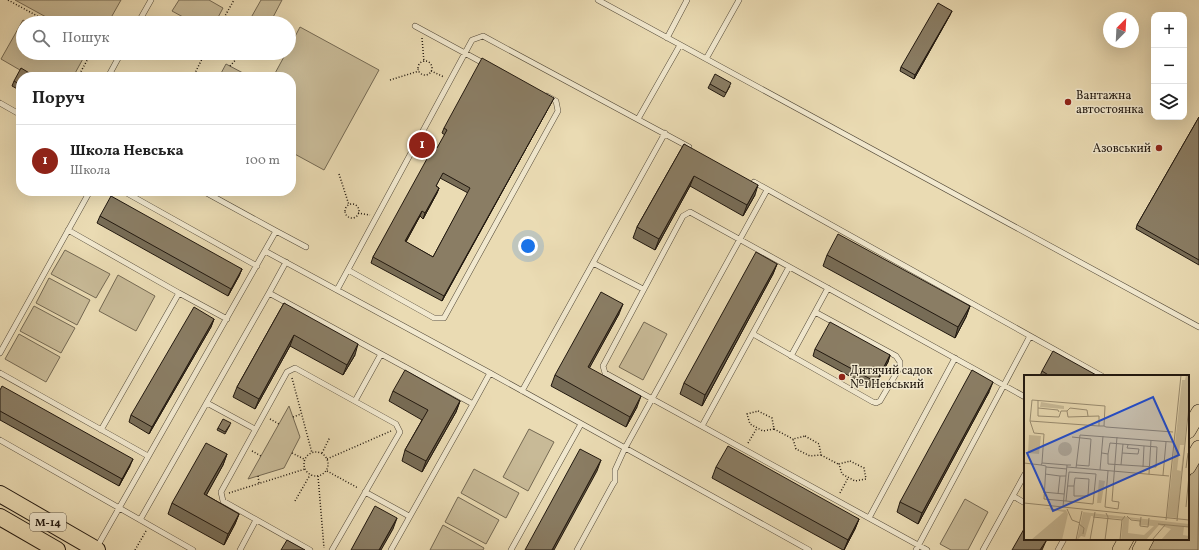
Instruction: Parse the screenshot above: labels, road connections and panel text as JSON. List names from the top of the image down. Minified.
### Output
{"streets":{"highway":["М-14"]},"places":["Вантажна автостоянка","Азовський","Дитячий садок №1 Невський"],"north":"top right","page":{"map_buttons":["+","−"],"search":"Пошук","heading":"Поруч","list":[{"mark":"1","name":"Школа Невська","note":"Школа","value":"100 m"}],"pins":"1"}}
